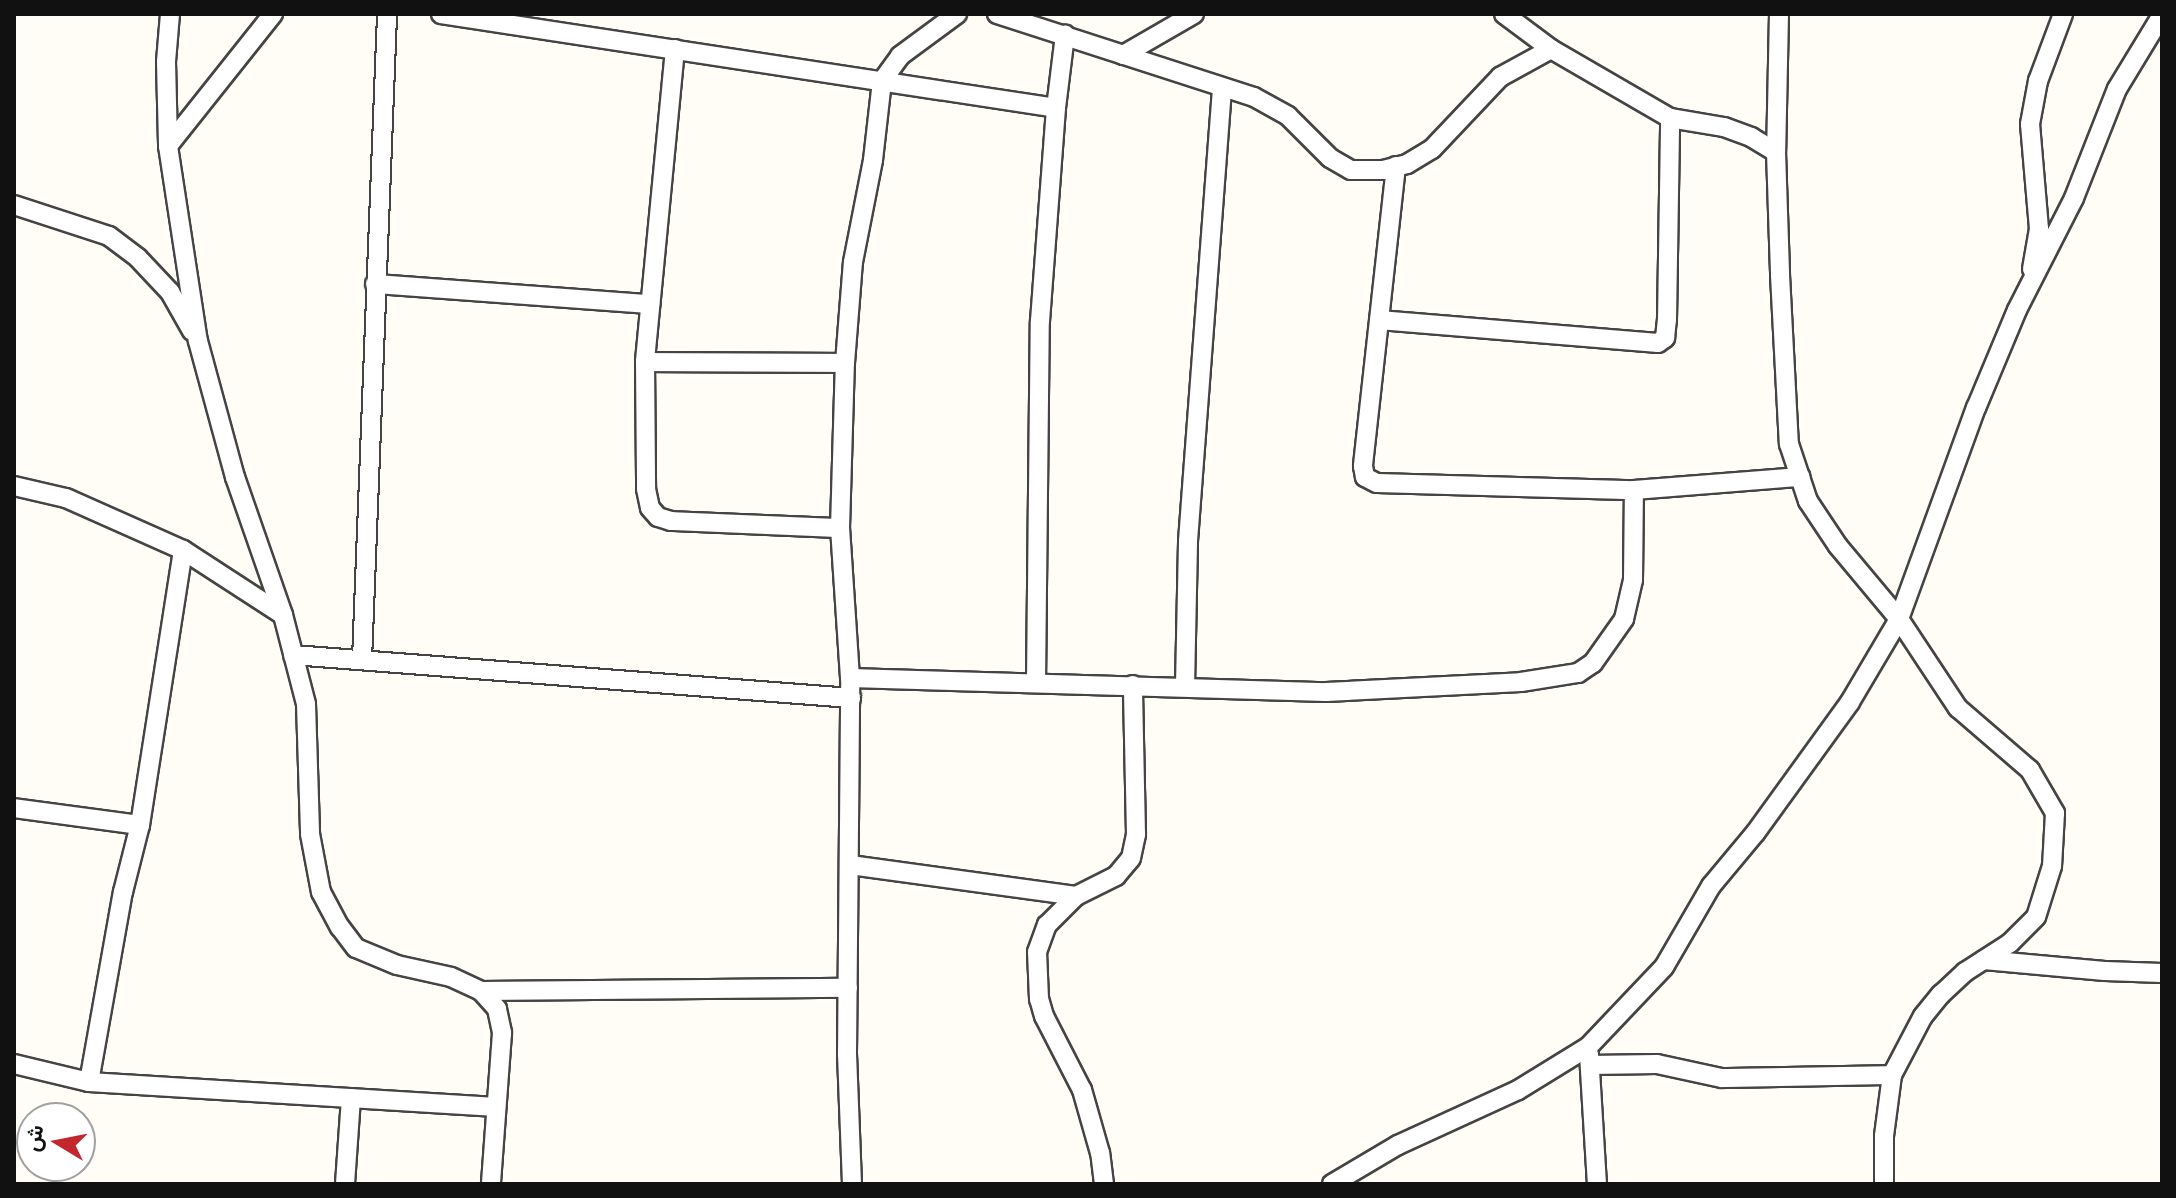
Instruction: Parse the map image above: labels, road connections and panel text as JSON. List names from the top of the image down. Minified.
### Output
{"north":"left"}
